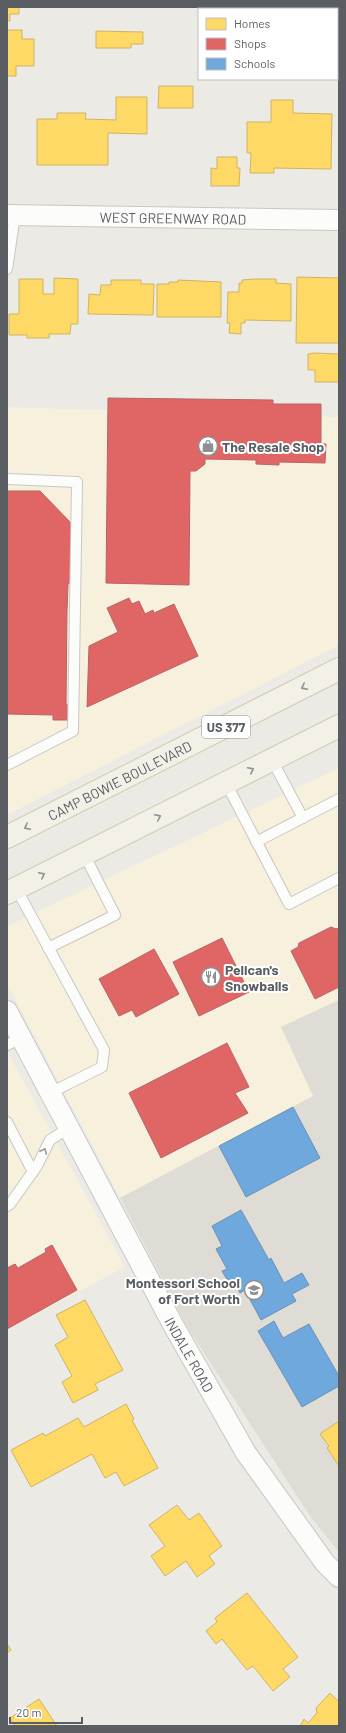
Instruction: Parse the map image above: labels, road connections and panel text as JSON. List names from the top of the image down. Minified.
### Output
{"streets":{"main road":["US 377","CAMP BOWIE BOULEVARD"],"street":["WEST GREENWAY ROAD","INDALE ROAD"]},"places":{"shop":["The Resale Shop"],"restaurant":["Pelican's Snowballs"],"school or university":["Montessori School of Fort Worth"]},"legend":["Homes","Shops","Schools"],"scale_bar":"20 m"}
